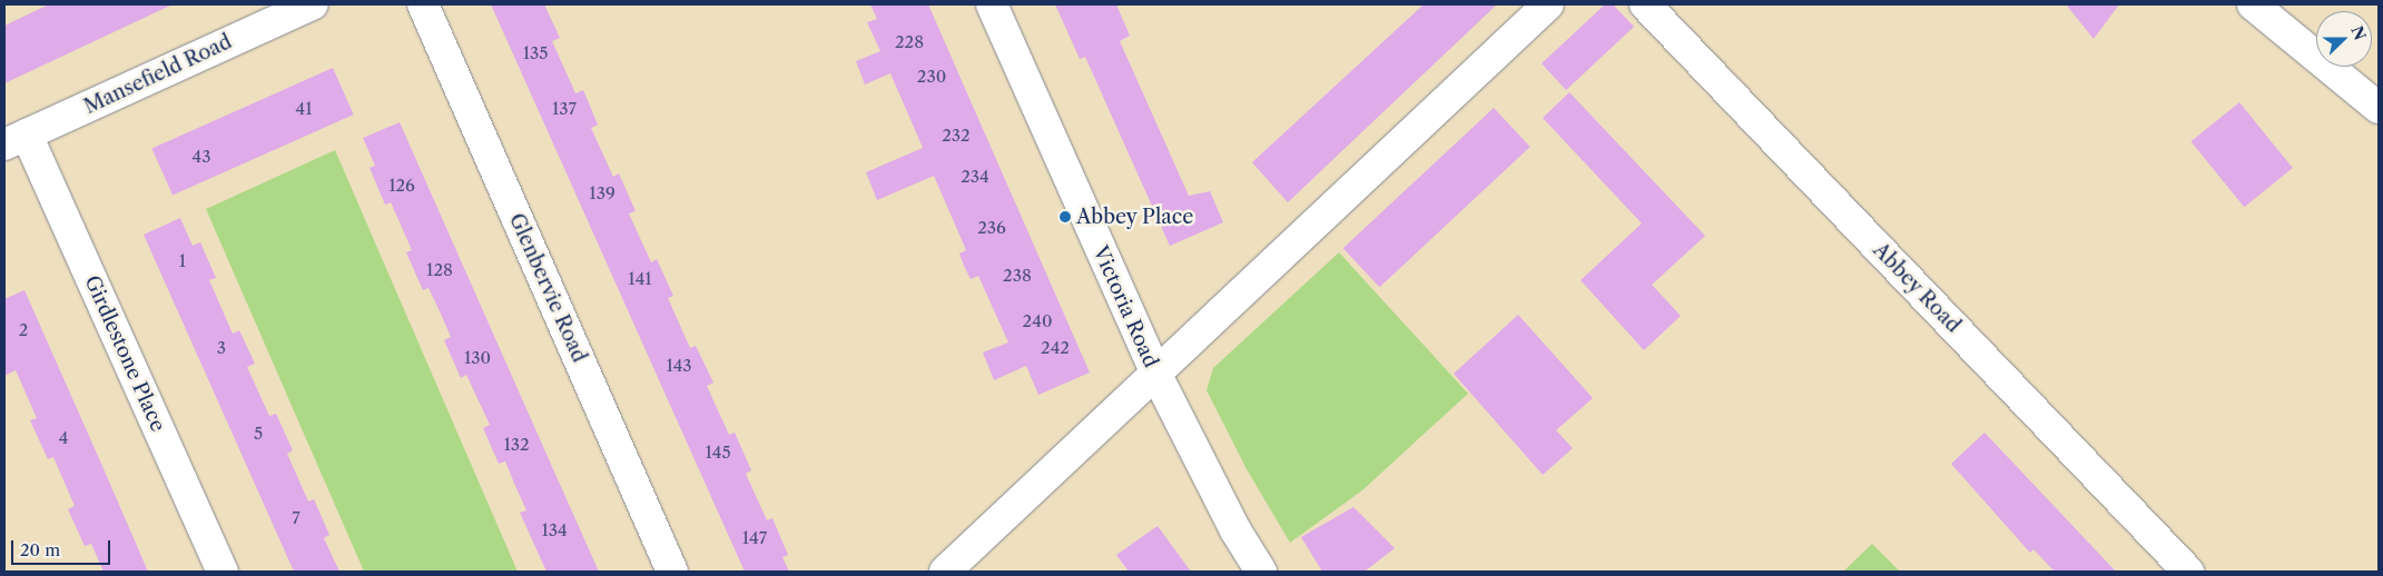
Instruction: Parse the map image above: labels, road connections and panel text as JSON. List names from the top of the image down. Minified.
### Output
{"streets":{"street":["Mansefield Road","Glenbervie Road","Abbey Road","Victoria Road","Girdlestone Place"]},"crossings":[["Mansefield Road","Girdlestone Place"]],"places":["Abbey Place"],"house_numbers":["228","135","230","41","137","232","43","234","126","139","236","1","128","238","141","240","2","3","242","130","143","5","4","132","145","7","134","147"],"scale_bar":"20 m","north":"right"}
